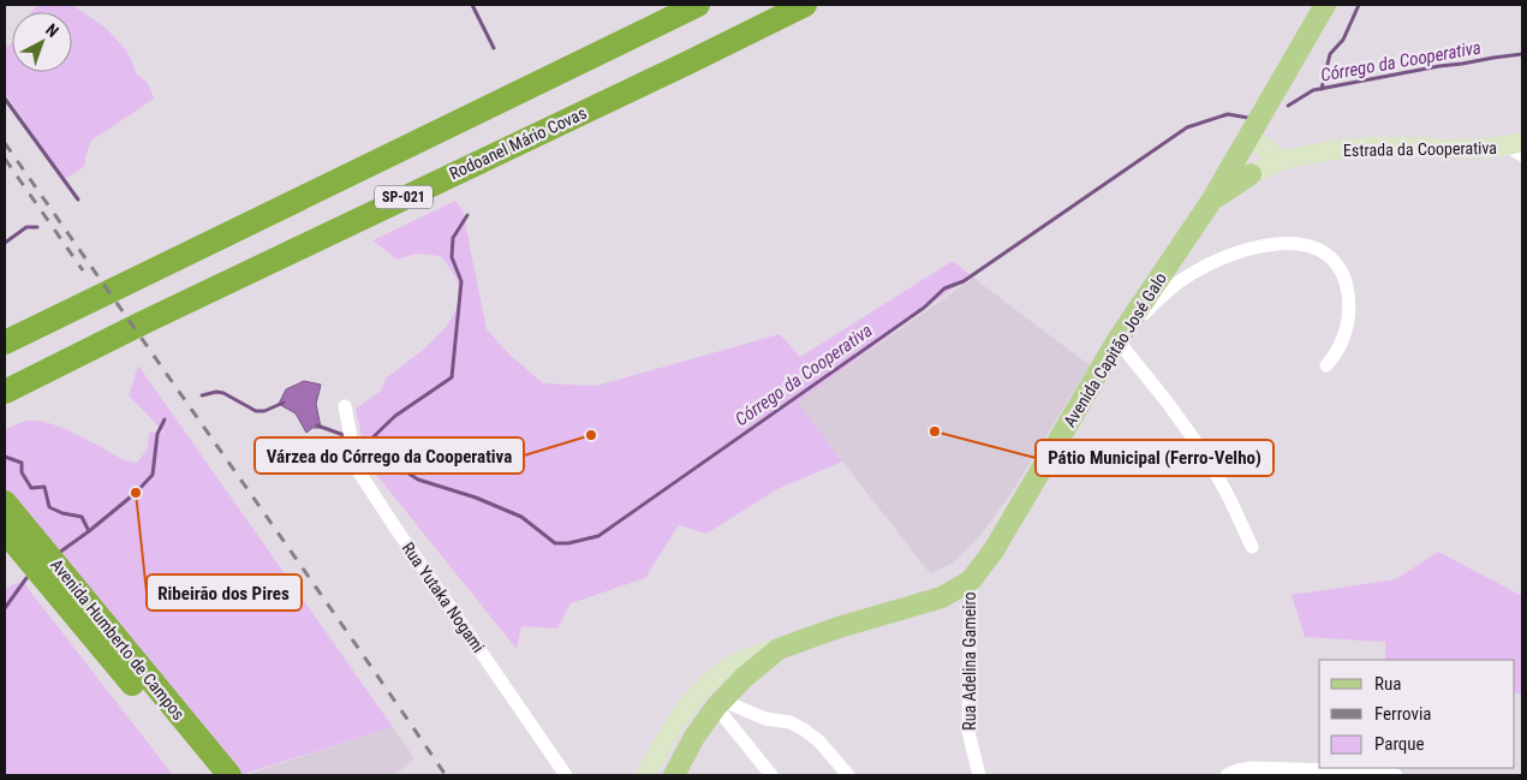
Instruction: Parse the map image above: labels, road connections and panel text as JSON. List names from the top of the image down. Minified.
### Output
{"streets":{"highway":["Rodoanel Mário Covas","SP-021","Avenida Humberto de Campos"],"main road":["Estrada da Cooperativa","Avenida Capitão José Galo"],"street":["Rua Yutaka Nogami","Rua Adelina Gameiro"]},"crossings":[["Estrada da Cooperativa","Avenida Capitão José Galo"],["Avenida Capitão José Galo","Rua Adelina Gameiro"]],"water":["Córrego da Cooperativa"],"places":["Pátio Municipal (Ferro-Velho)","Várzea do Córrego da Cooperativa","Ribeirão dos Pires"],"legend":["Rua","Ferrovia","Parque"],"north":"top right"}
